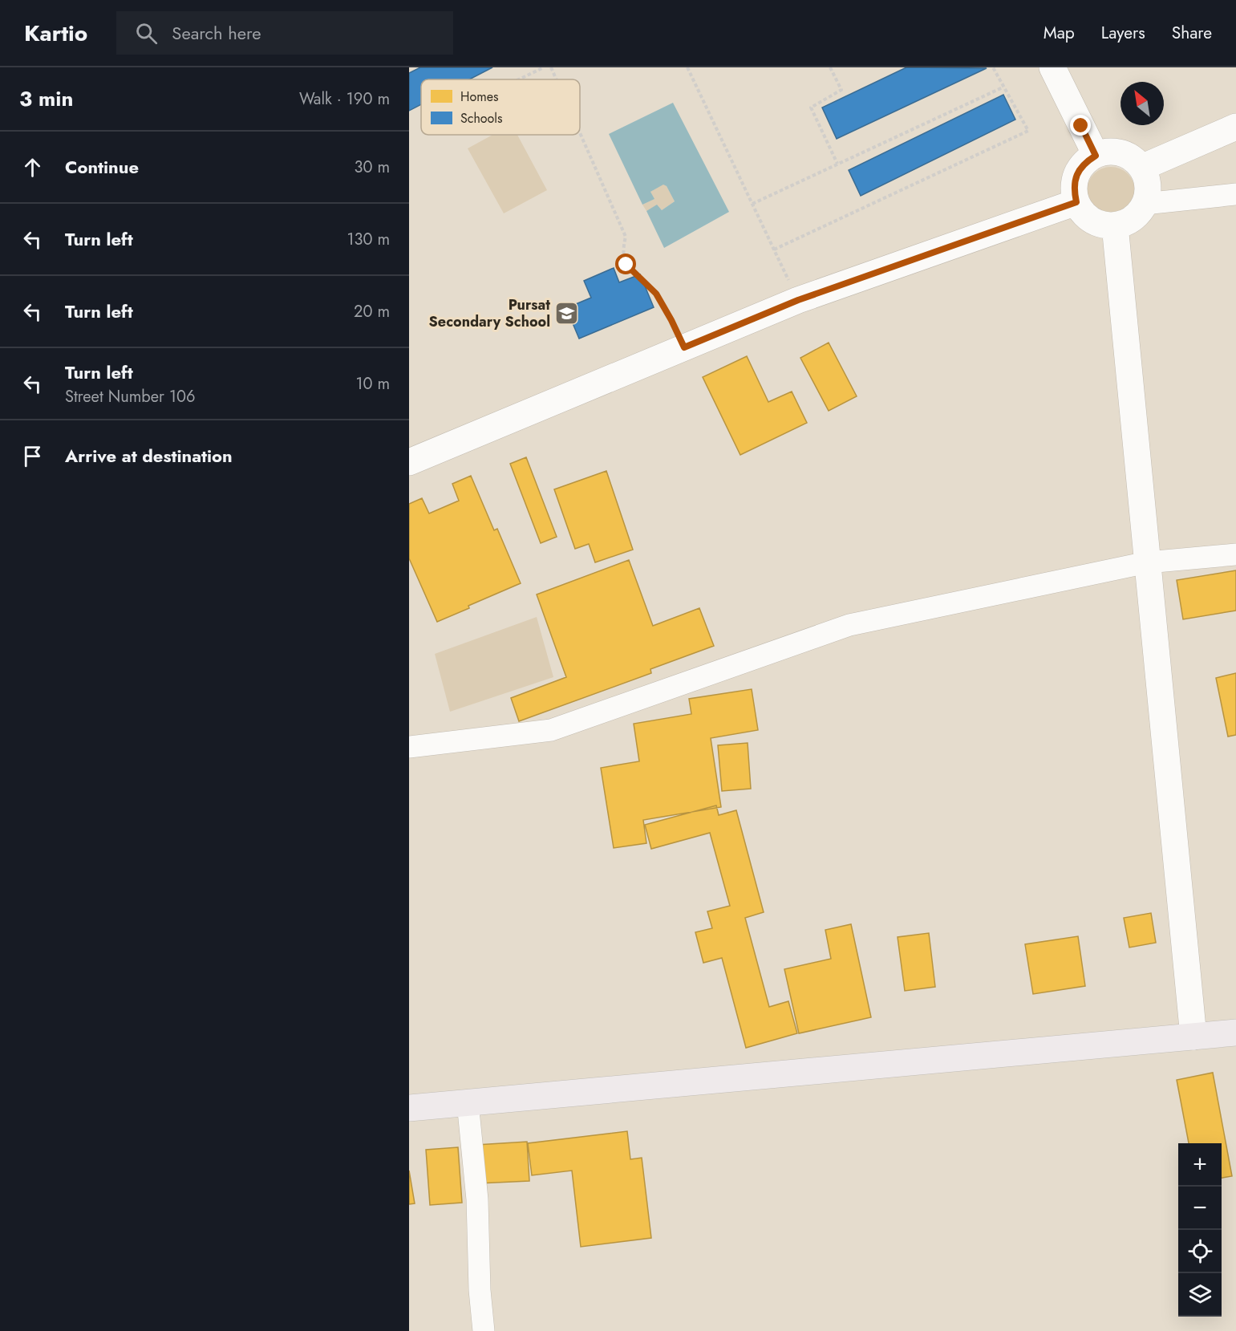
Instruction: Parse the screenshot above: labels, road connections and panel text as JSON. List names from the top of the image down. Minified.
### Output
{"places":{"school or university":["Pursat Secondary School"]},"legend":["Homes","Schools"],"north":"top left","page":{"header":"Kartio","search":"Search here","nav":["Map","Layers","Share"],"heading":["3 min","Walk · 190 m"],"list":[["Continue","30 m"],["Turn left","130 m"],["Turn left","20 m"],["Turn left","Street Number 106","10 m"],"Arrive at destination"],"map_buttons":["+","−"]}}
